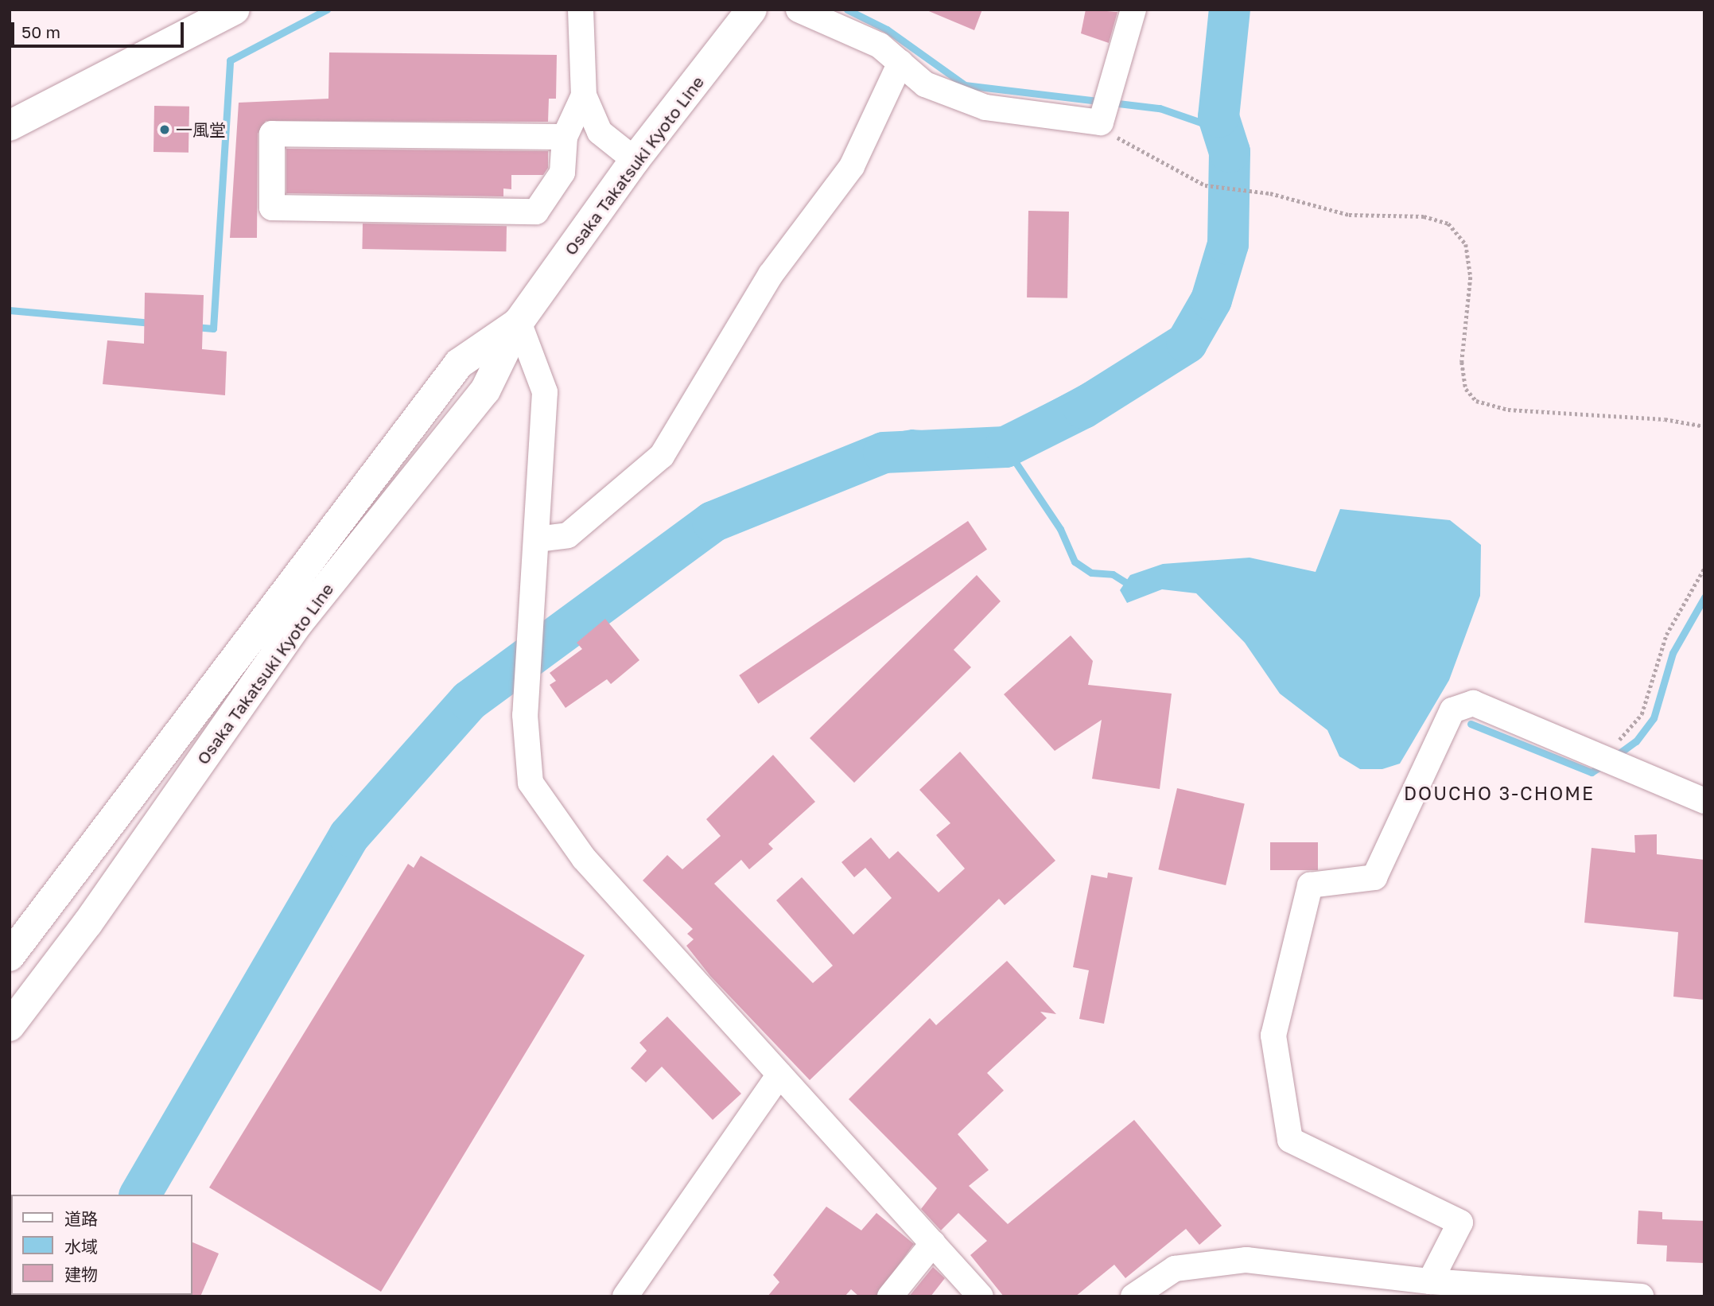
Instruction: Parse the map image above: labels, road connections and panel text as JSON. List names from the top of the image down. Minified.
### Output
{"streets":{"main road":["Osaka Takatsuki Kyoto Line"]},"districts":["DOUCHO 3-CHOME"],"places":["一風堂"],"legend":["道路","水域","建物"],"scale_bar":"50 m"}
